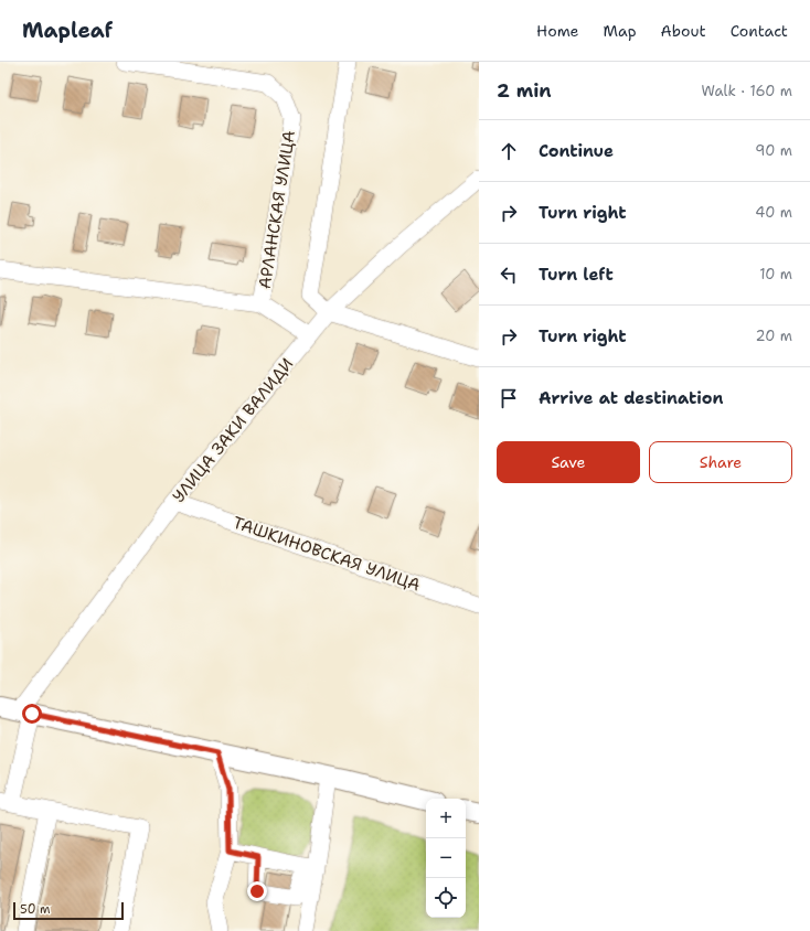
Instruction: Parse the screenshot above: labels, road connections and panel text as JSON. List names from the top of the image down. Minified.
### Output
{"streets":{"street":["АРЛАНСКАЯ УЛИЦА","УЛИЦА ЗАКИ ВАЛИДИ","ТАШКИНОВСКАЯ УЛИЦА"]},"crossings":[["УЛИЦА ЗАКИ ВАЛИДИ","ТАШКИНОВСКАЯ УЛИЦА"]],"scale_bar":"50 m","page":{"header":"Mapleaf","nav":["Home","Map","About","Contact"],"heading":["2 min","Walk · 160 m"],"list":[["Continue","90 m"],["Turn right","40 m"],["Turn left","10 m"],["Turn right","20 m"],"Arrive at destination"],"buttons":["Save","Share"],"map_buttons":["+","−"],"scale":"50 m"}}
